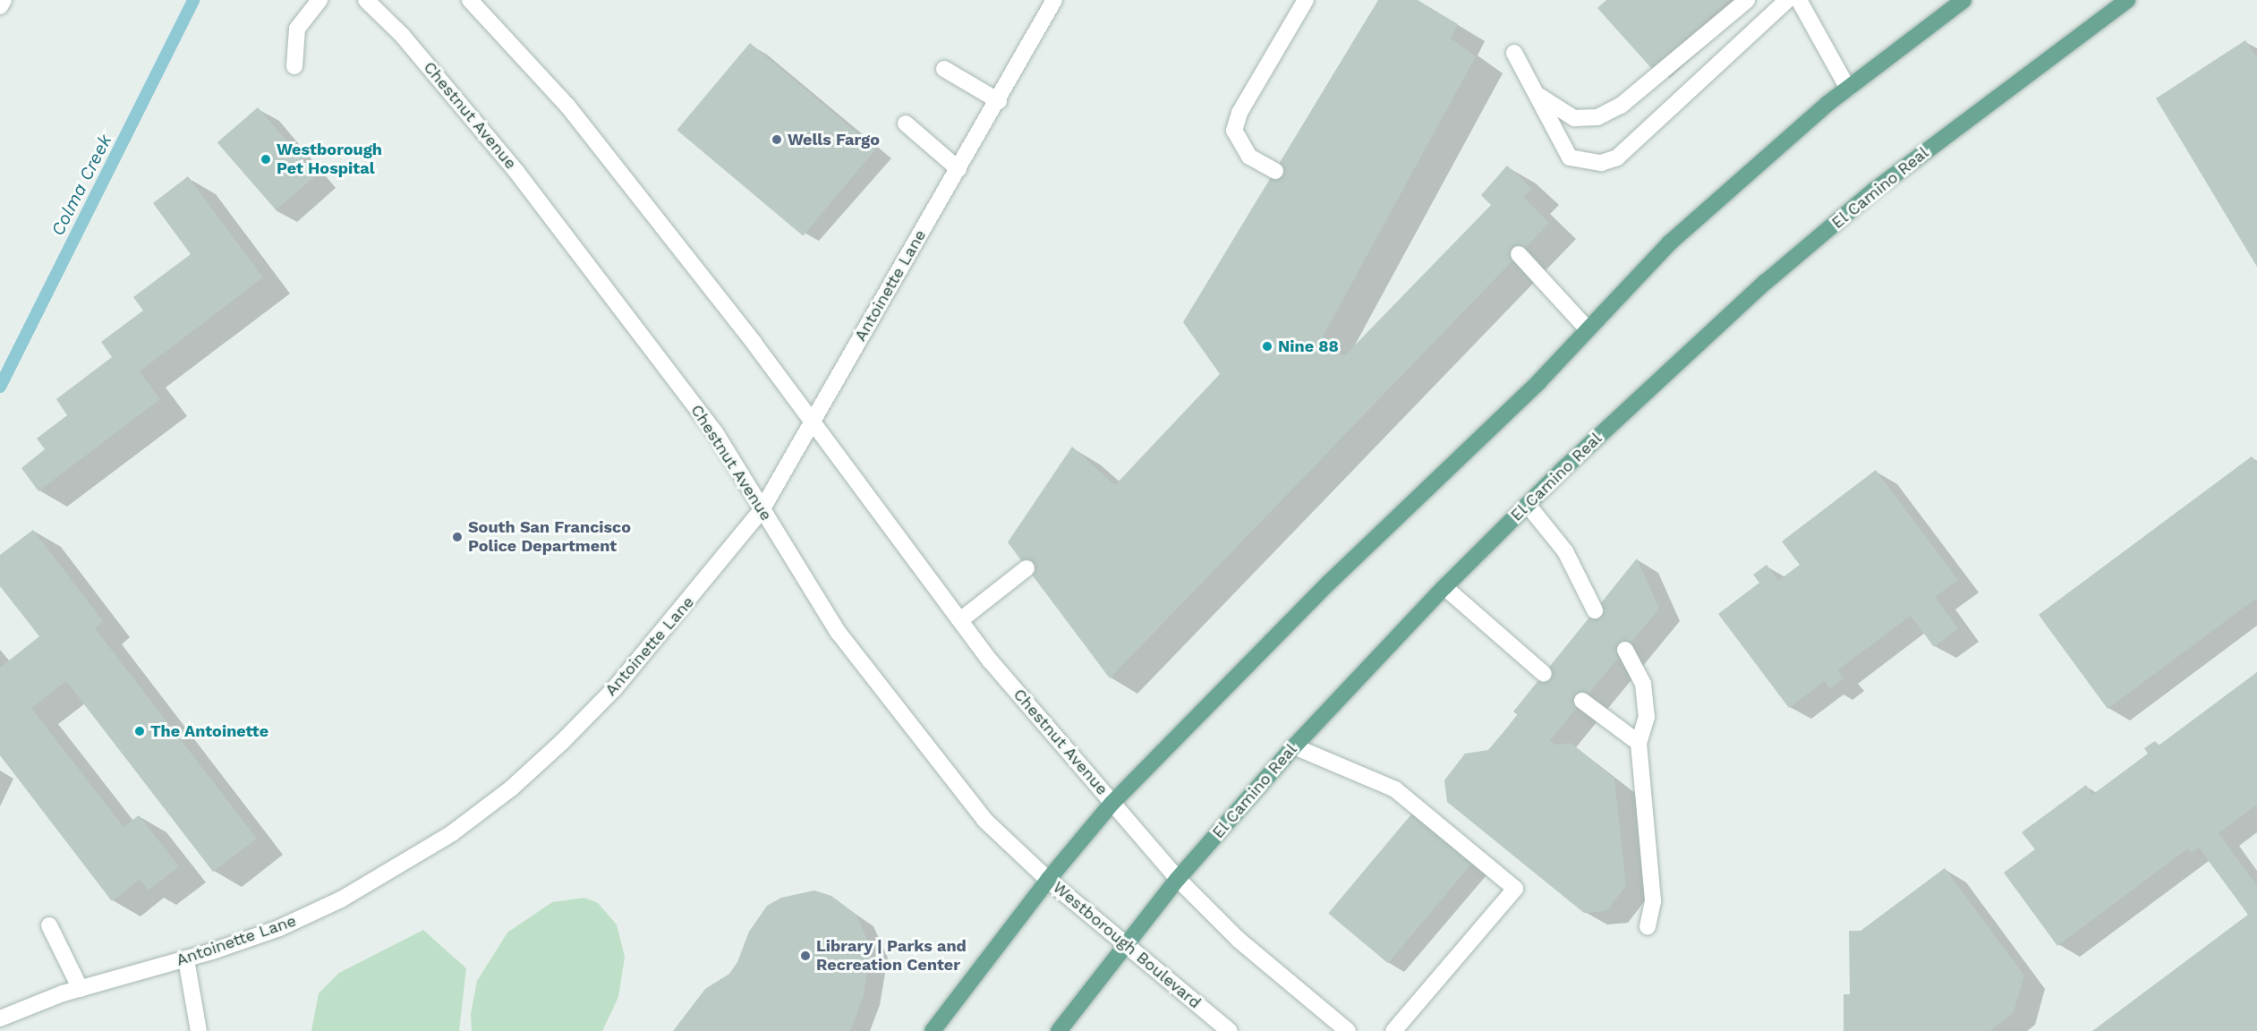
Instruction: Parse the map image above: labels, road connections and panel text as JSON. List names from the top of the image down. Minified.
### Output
{"streets":{"main road":["Chestnut Avenue","El Camino Real","Antoinette Lane","Westborough Boulevard"]},"crossings":[["Chestnut Avenue","Antoinette Lane"],["Chestnut Avenue","Westborough Boulevard"],["El Camino Real","Westborough Boulevard"]],"water":["Colma Creek"],"places":["Wells Fargo","Westborough Pet Hospital","Nine 88","South San Francisco Police Department","The Antoinette","Library | Parks and Recreation Center"]}
